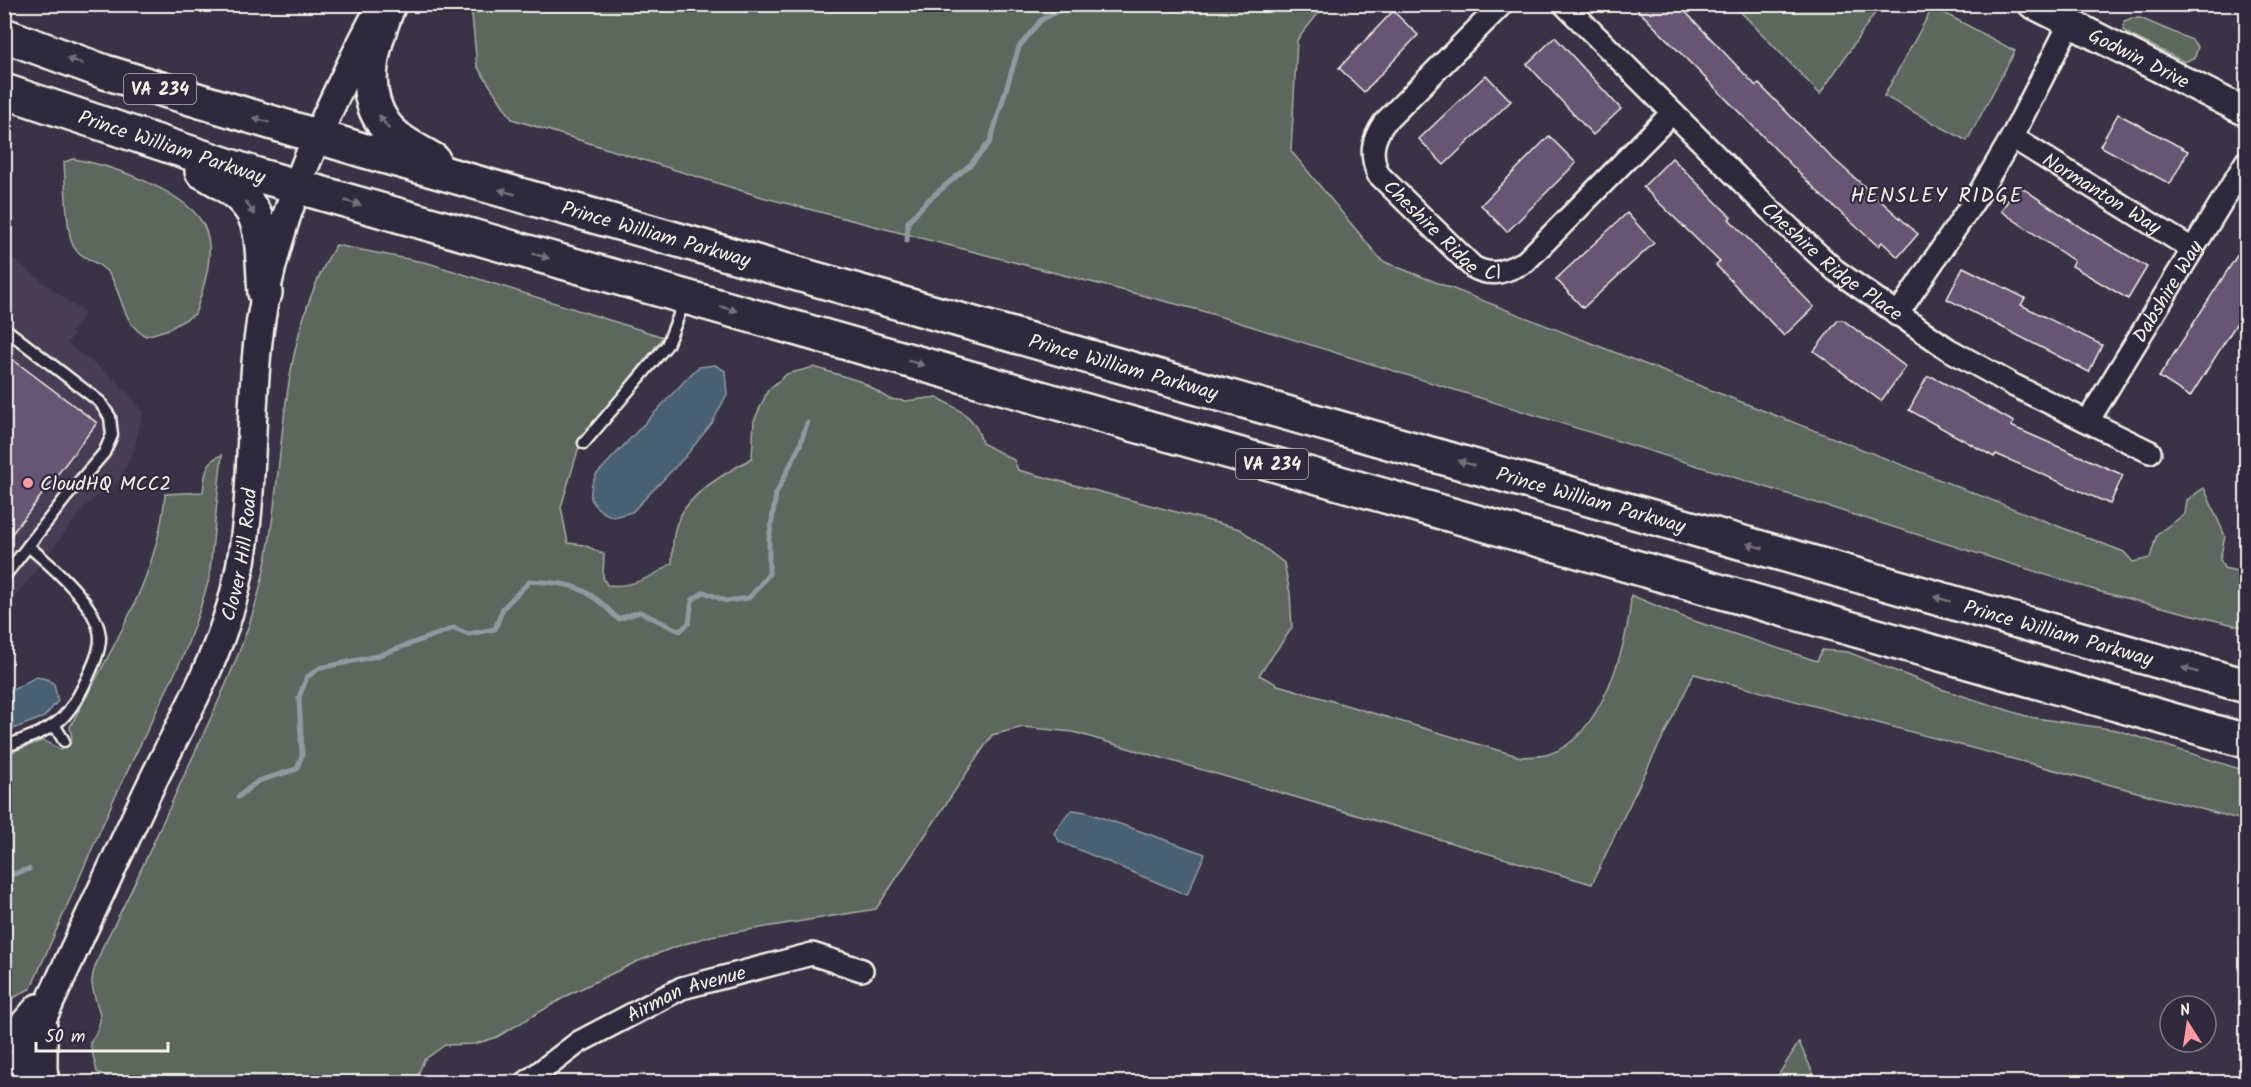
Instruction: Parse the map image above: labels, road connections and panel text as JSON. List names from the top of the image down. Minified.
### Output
{"streets":{"highway":["VA 234","Prince William Parkway"],"street":["Godwin Drive","Normanton Way","Cheshire Ridge Cl","Cheshire Ridge Place","Dabshire Way","Clover Hill Road","Airman Avenue"]},"crossings":[["Prince William Parkway","Clover Hill Road"],["Normanton Way","Dabshire Way"],["Cheshire Ridge Cl","Cheshire Ridge Place"],["Cheshire Ridge Place","Dabshire Way"]],"districts":["HENSLEY RIDGE"],"places":["CloudHQ MCC2"],"scale_bar":"50 m","north":"top"}
